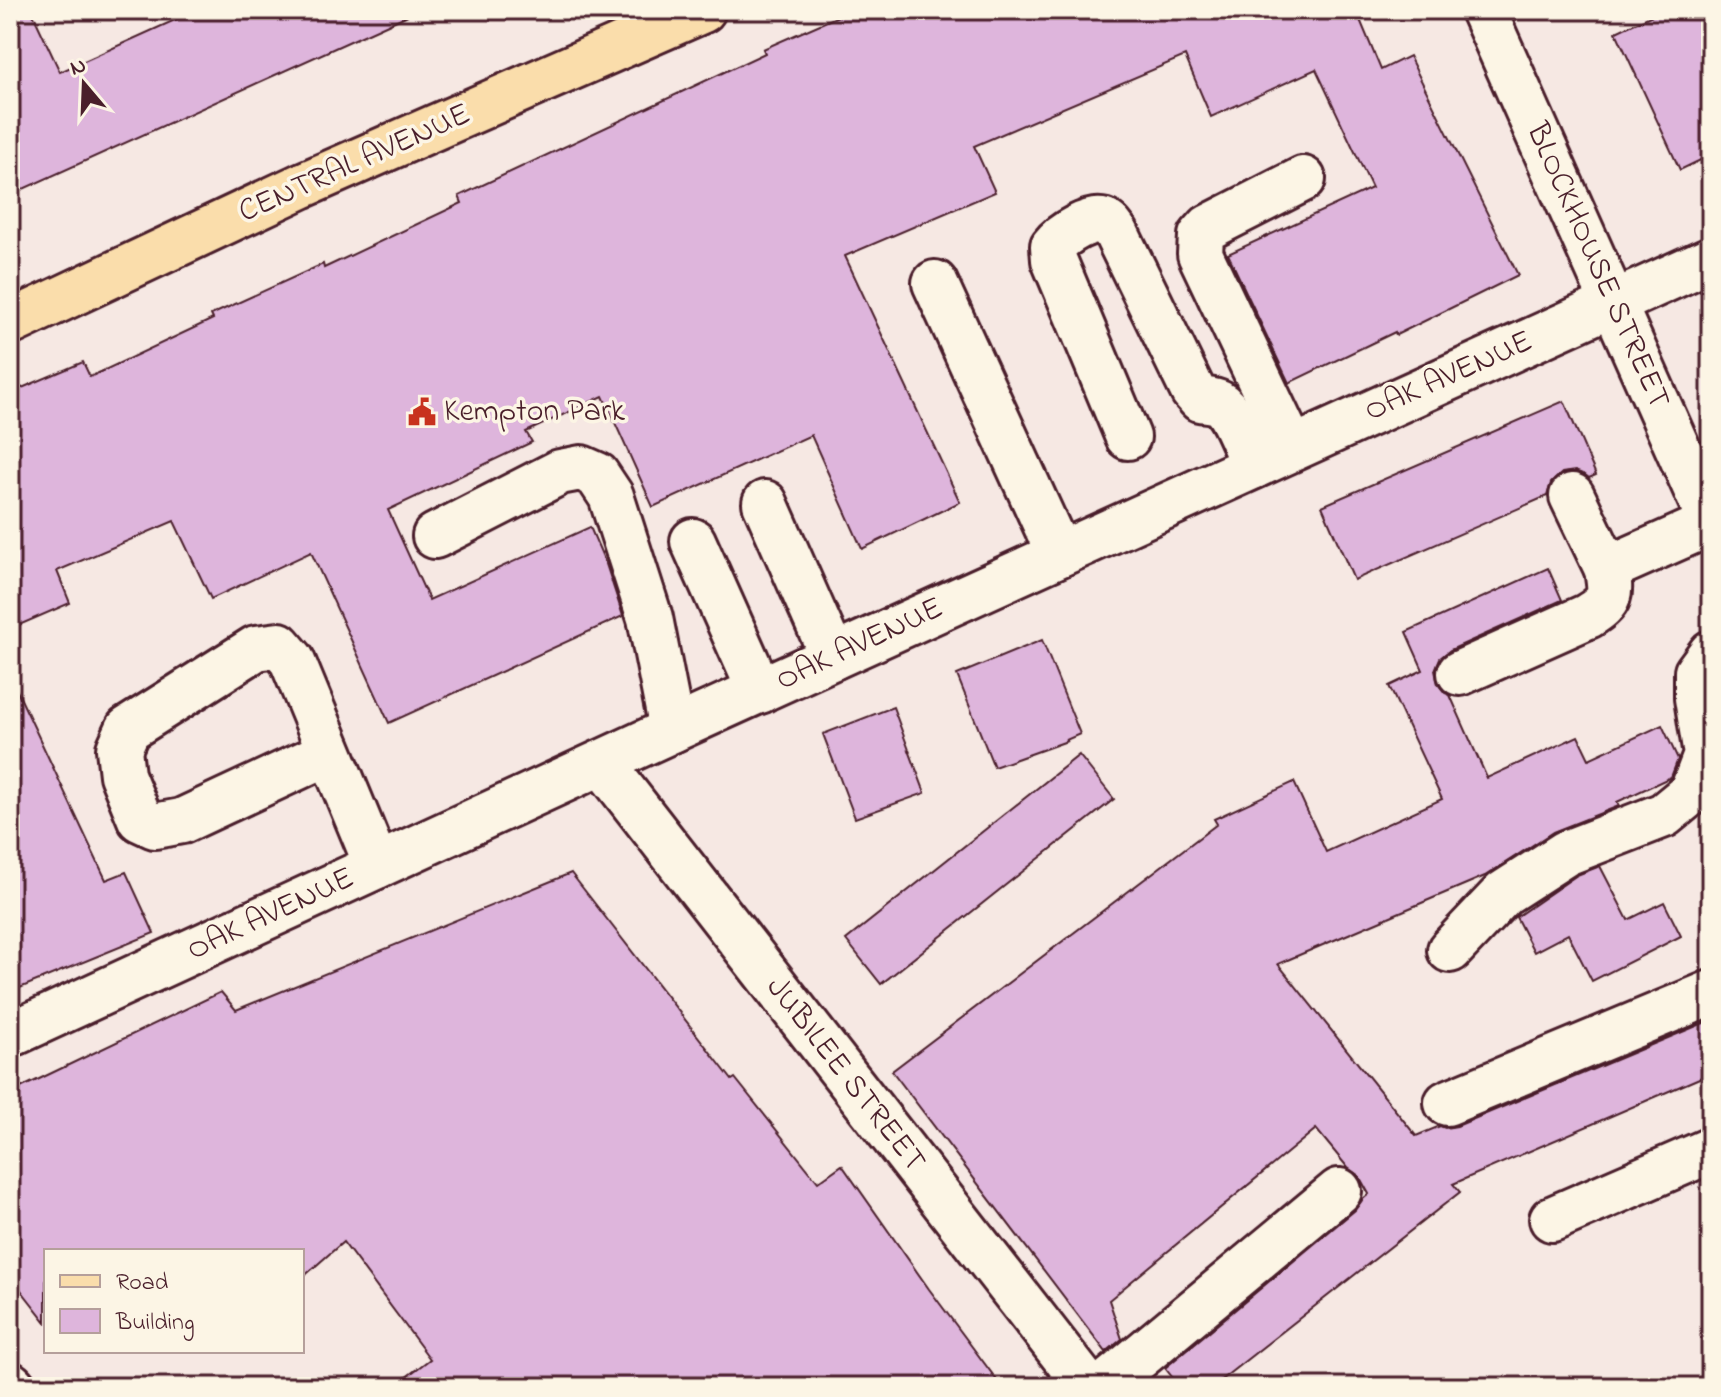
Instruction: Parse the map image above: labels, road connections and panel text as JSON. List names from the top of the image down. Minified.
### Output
{"streets":{"main road":["CENTRAL AVENUE"],"street":["BLOCKHOUSE STREET","OAK AVENUE","JUBILEE STREET"]},"crossings":[["BLOCKHOUSE STREET","OAK AVENUE"],["OAK AVENUE","JUBILEE STREET"]],"places":{"public building":["Kempton Park"]},"legend":["Road","Building"],"north":"top"}
